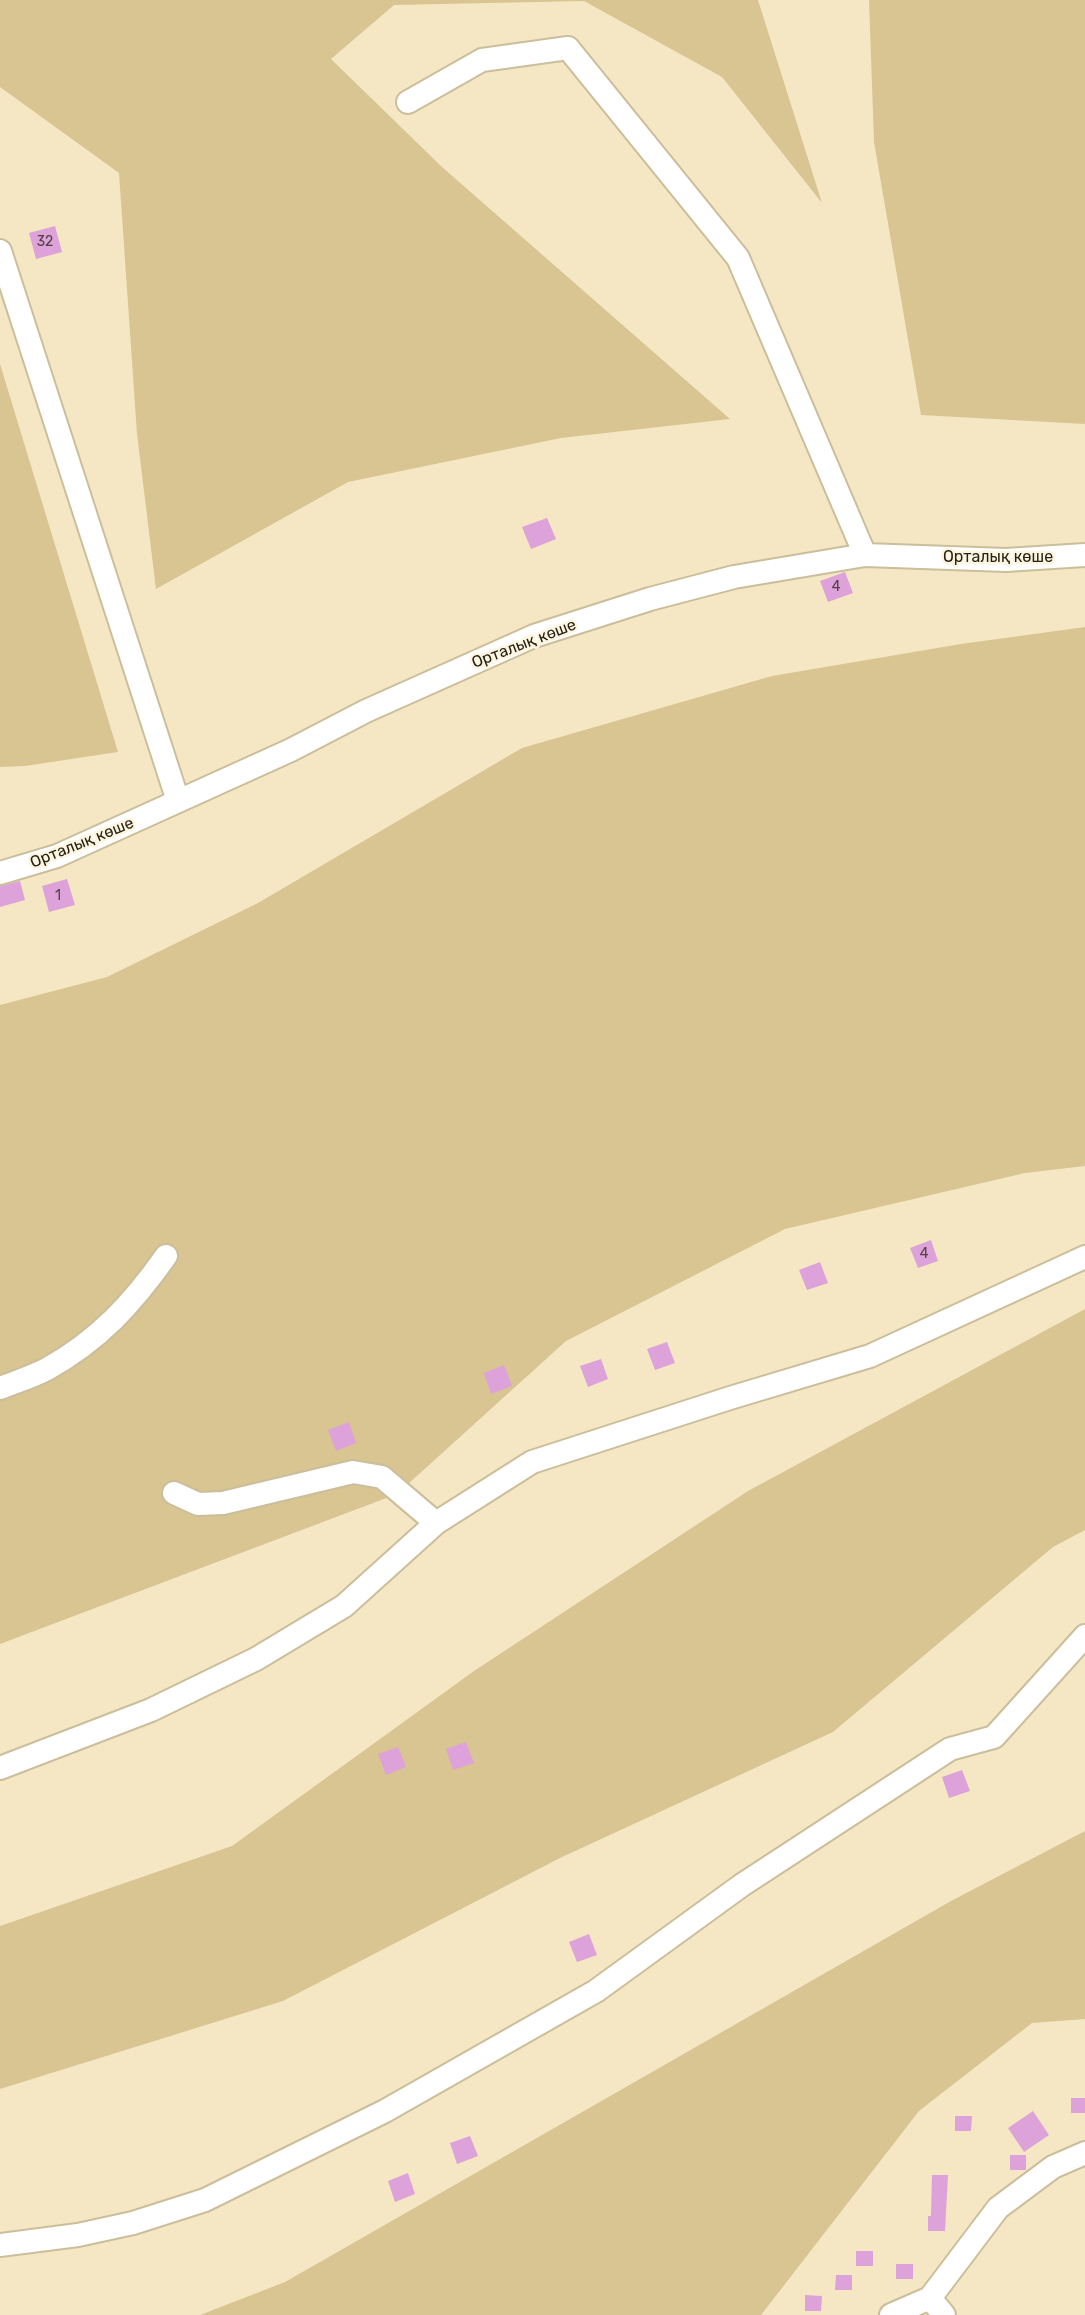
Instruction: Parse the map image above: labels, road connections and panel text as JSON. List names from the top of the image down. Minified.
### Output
{"streets":{"street":["Орталық көше"]},"house_numbers":["32","4","1","4"]}
